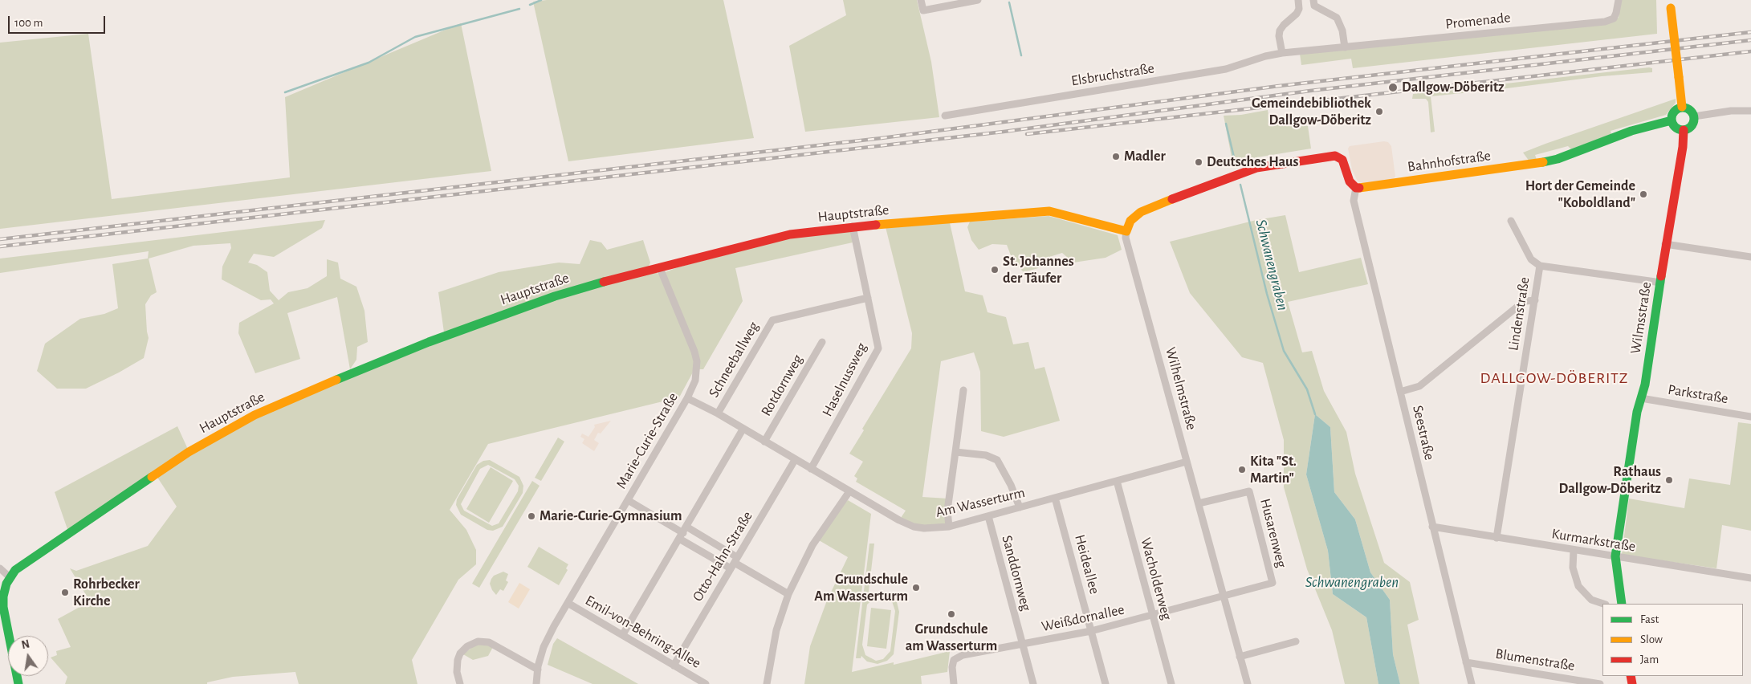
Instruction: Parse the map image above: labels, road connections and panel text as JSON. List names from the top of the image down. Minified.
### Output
{"streets":{"street":["Promenade","Elsbruchstraße","Bahnhofstraße","Hauptstraße","Lindenstraße","Wilmsstraße","Schneeballweg","Haselnussweg","Rotdornweg","Wilhelmstraße","Parkstraße","Seestraße","Marie-Curie-Straße","Am Wasserturm","Husarenweg","Kurmarkstraße","Otto-Hahn-Straße","Heideallee","Sanddornweg","Wacholderweg","Weißdornallee","Emil-von-Behring-Allee","Blumenstraße"]},"crossings":[["Promenade","Elsbruchstraße"],["Bahnhofstraße","Wilmsstraße"],["Bahnhofstraße","Seestraße"],["Hauptstraße","Haselnussweg"],["Hauptstraße","Wilhelmstraße"],["Hauptstraße","Marie-Curie-Straße"],["Lindenstraße","Kurmarkstraße"],["Wilmsstraße","Parkstraße"],["Wilmsstraße","Kurmarkstraße"],["Schneeballweg","Haselnussweg"],["Schneeballweg","Am Wasserturm"],["Haselnussweg","Am Wasserturm"],["Rotdornweg","Am Wasserturm"],["Wilhelmstraße","Am Wasserturm"],["Wilhelmstraße","Husarenweg"],["Wilhelmstraße","Weißdornallee"],["Seestraße","Kurmarkstraße"],["Seestraße","Blumenstraße"],["Marie-Curie-Straße","Am Wasserturm"],["Marie-Curie-Straße","Emil-von-Behring-Allee"],["Am Wasserturm","Otto-Hahn-Straße"],["Am Wasserturm","Heideallee"],["Am Wasserturm","Sanddornweg"],["Am Wasserturm","Wacholderweg"],["Husarenweg","Weißdornallee"],["Otto-Hahn-Straße","Emil-von-Behring-Allee"],["Heideallee","Weißdornallee"],["Sanddornweg","Weißdornallee"],["Wacholderweg","Weißdornallee"]],"districts":["DALLGOW-DÖBERITZ"],"water":["Schwanengraben"],"places":["Dallgow-Döberitz","Gemeindebibliothek Dallgow-Döberitz","Madler","Deutsches Haus","Hort der Gemeinde \"Koboldland\"","St. Johannes der Täufer","Kita \"St. Martin\"","Rathaus Dallgow-Döberitz","Marie-Curie-Gymnasium","Grundschule Am Wasserturm","Rohrbecker Kirche","Grundschule am Wasserturm"],"legend":["Fast","Slow","Jam"],"scale_bar":"100 m","north":"top"}
